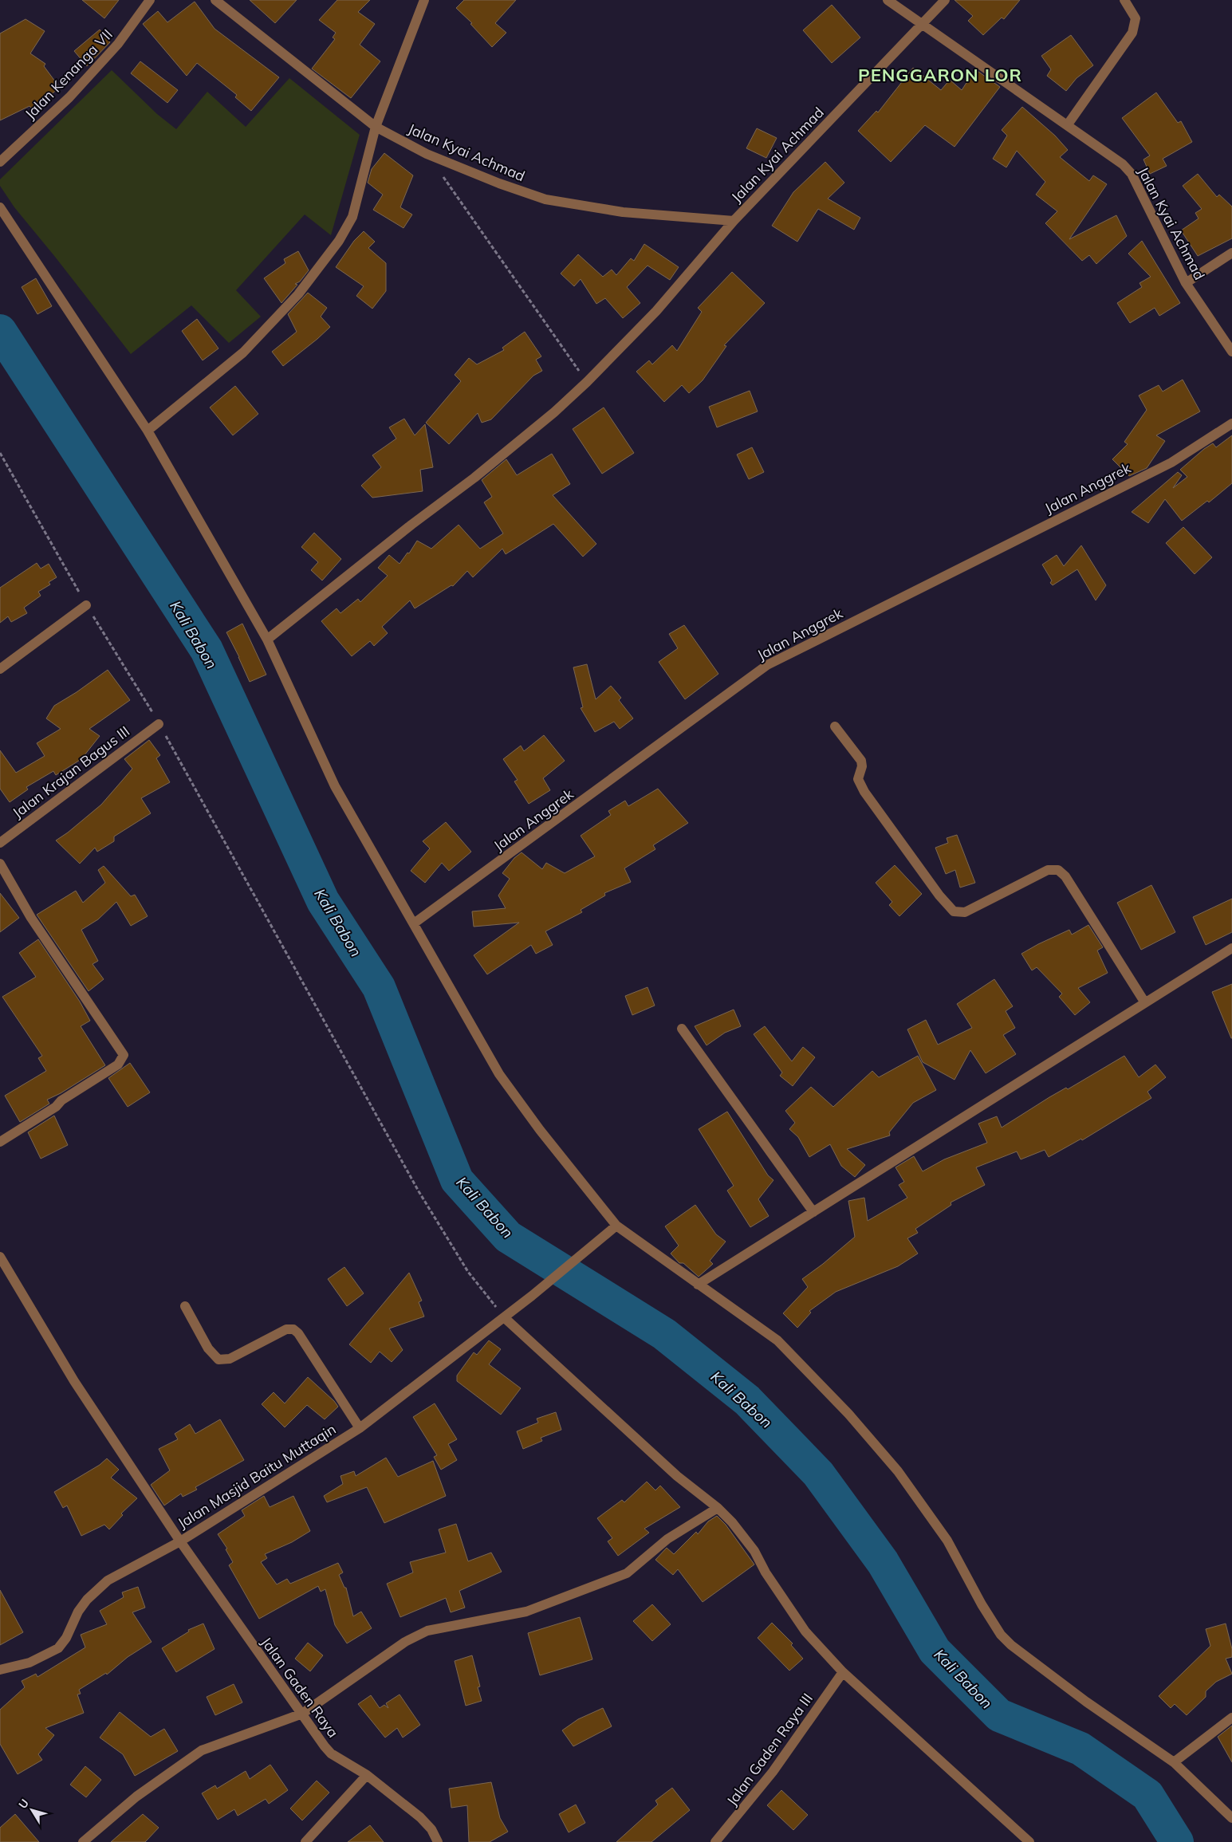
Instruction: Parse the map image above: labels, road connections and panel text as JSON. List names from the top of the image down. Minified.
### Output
{"streets":{"street":["Jalan Kenanga VII","Jalan Kyai Achmad","Jalan Anggrek","Jalan Krajan Bagus III","Jalan Masjid Baitu Muttaqin","Jalan Gaden Raya","Jalan Gaden Raya III"]},"crossings":[["Jalan Masjid Baitu Muttaqin","Jalan Gaden Raya"]],"districts":["PENGGARON LOR"],"water":["Kali Babon"],"north":"top left"}
